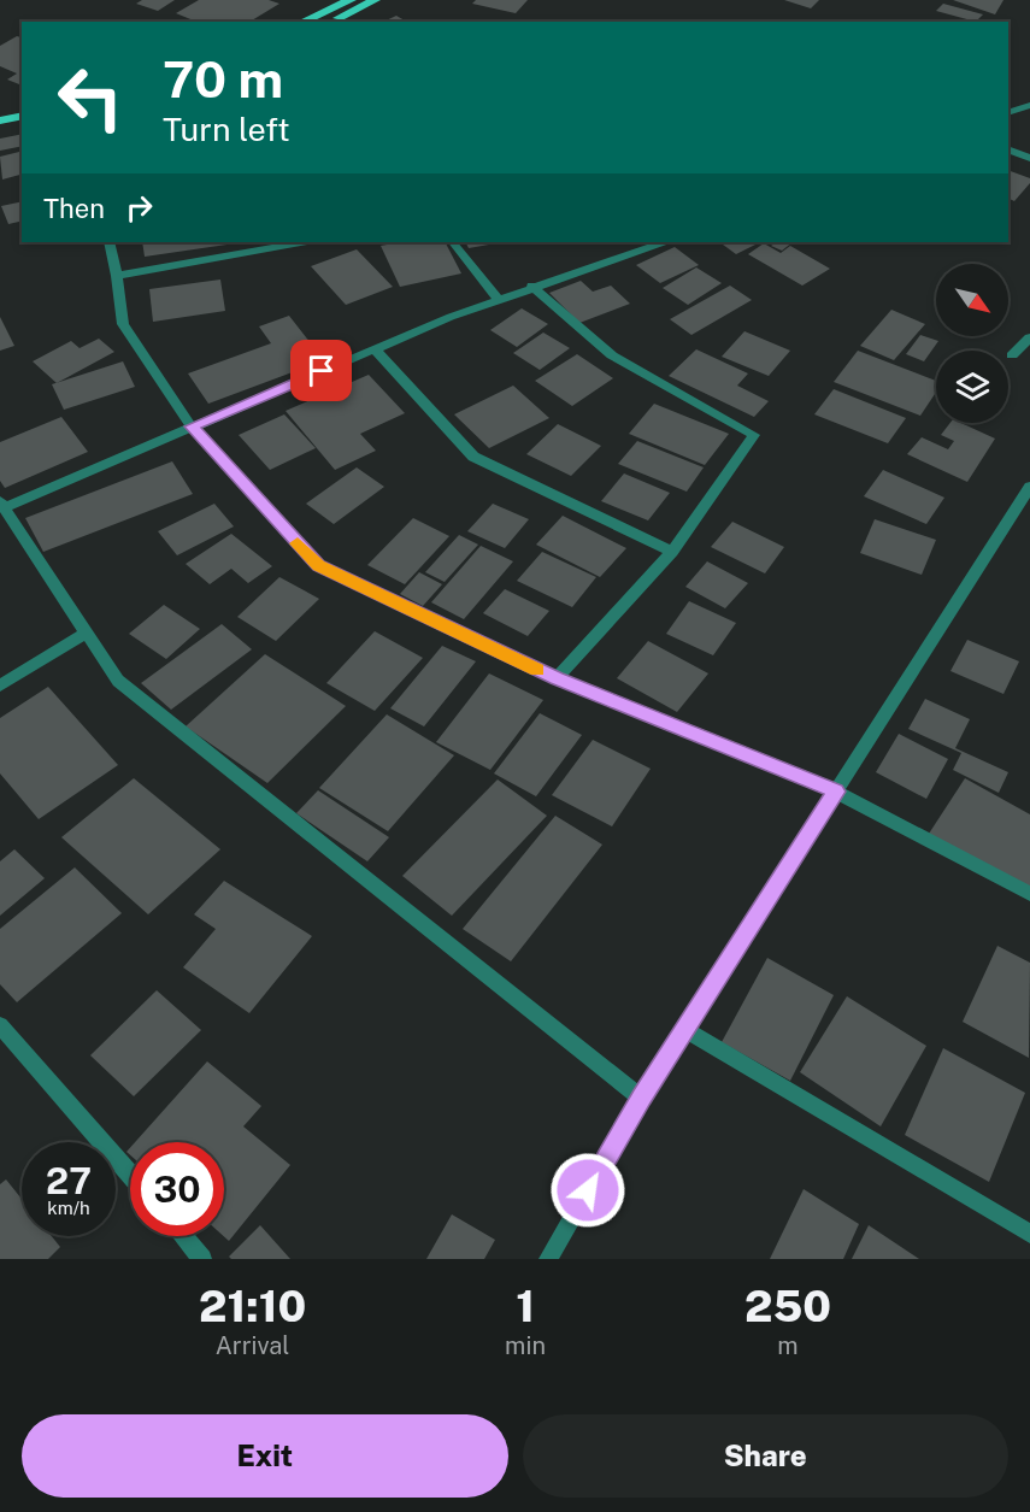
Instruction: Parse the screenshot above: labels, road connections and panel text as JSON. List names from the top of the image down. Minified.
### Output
{"north":"bottom right","page":{"turn":["70 m","Turn left"],"then":"Then","speed":"27 km/h","limit":"30","eta":["21:10","Arrival","1","min","250","m"],"buttons":["Exit","Share"]}}
